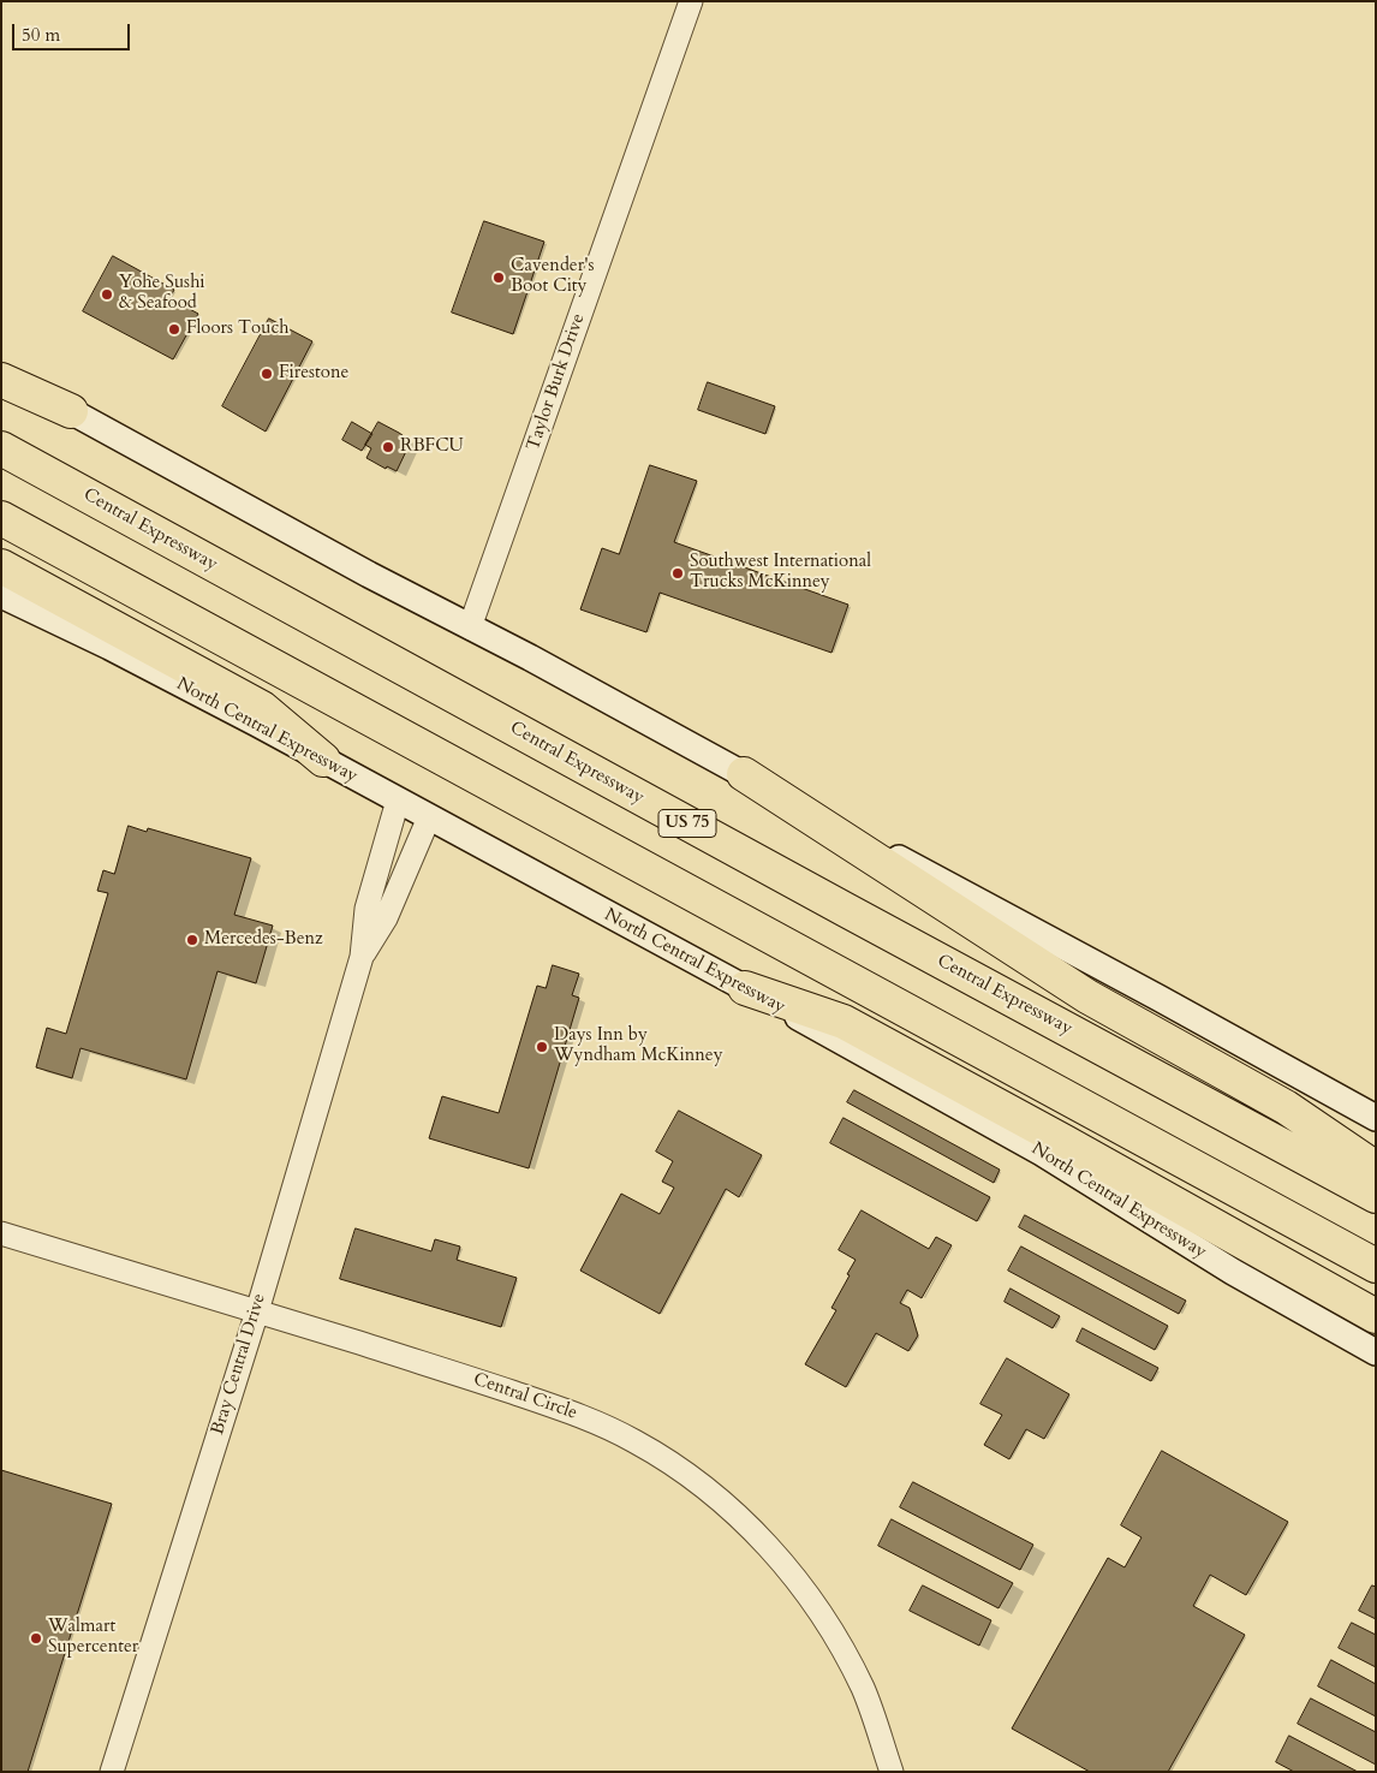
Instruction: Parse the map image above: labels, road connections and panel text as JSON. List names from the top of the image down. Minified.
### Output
{"streets":{"highway":["Central Expressway","US 75"],"main road":["North Central Expressway"],"street":["Taylor Burk Drive","Bray Central Drive","Central Circle"]},"crossings":[["North Central Expressway","Bray Central Drive"],["Bray Central Drive","Central Circle"]],"places":["Cavender's Boot City","Yohe Sushi & Seafood","Floors Touch","Firestone","RBFCU","Southwest International Trucks McKinney","Mercedes-Benz","Days Inn by Wyndham McKinney","Walmart Supercenter"],"scale_bar":"50 m"}
